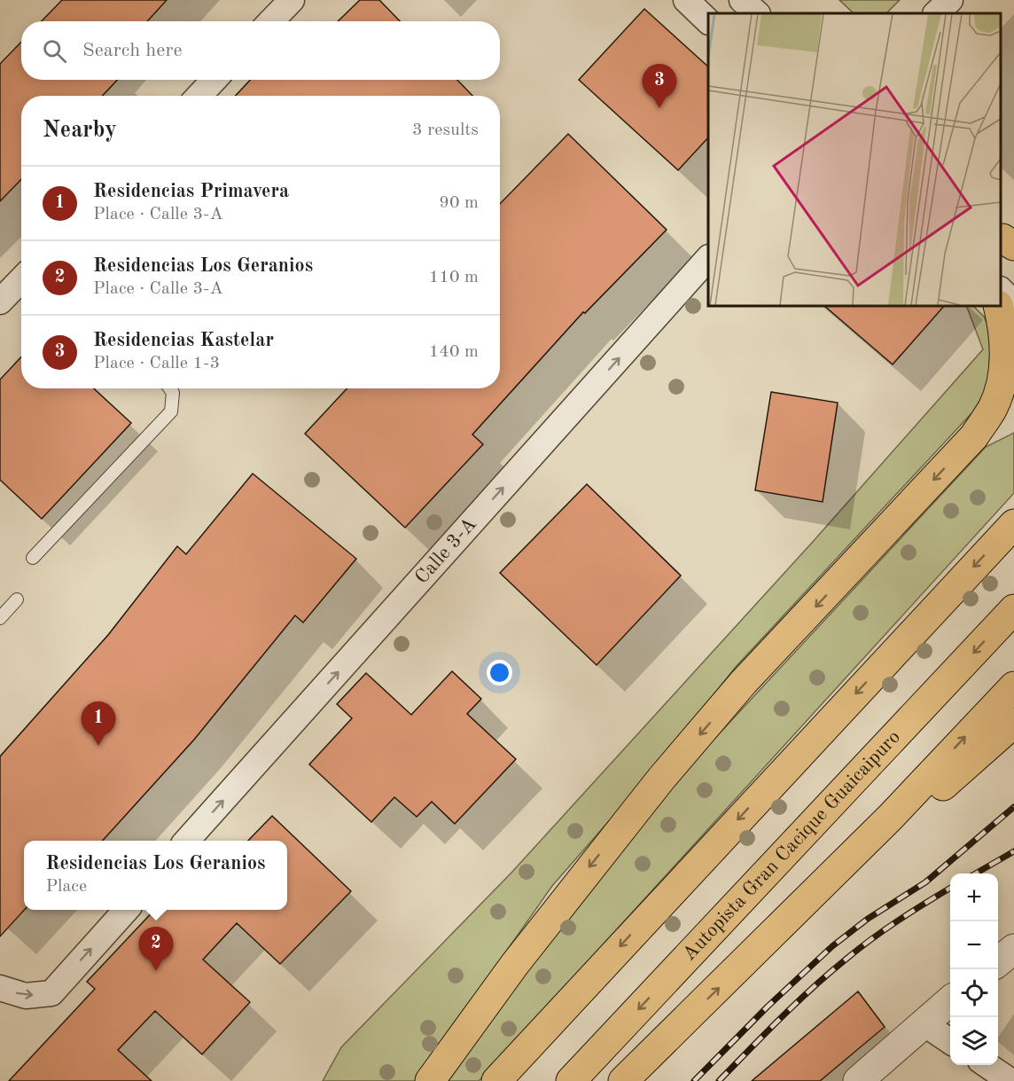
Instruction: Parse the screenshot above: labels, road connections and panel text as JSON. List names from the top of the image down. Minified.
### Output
{"streets":{"highway":["Autopista Gran Cacique Guaicaipuro"],"street":["Calle 3-A"]},"one_way":["Calle 3-A"],"page":{"search":"Search here","pins":["3","1","2"],"heading":["Nearby","3 results"],"list":[{"mark":"1","name":"Residencias Primavera","note":"Place · Calle 3-A","value":"90 m"},{"mark":"2","name":"Residencias Los Geranios","note":"Place · Calle 3-A","value":"110 m"},{"mark":"3","name":"Residencias Kastelar","note":"Place · Calle 1-3","value":"140 m"}],"popup":["Residencias Los Geranios","Place"],"map_buttons":["+","−"]}}
